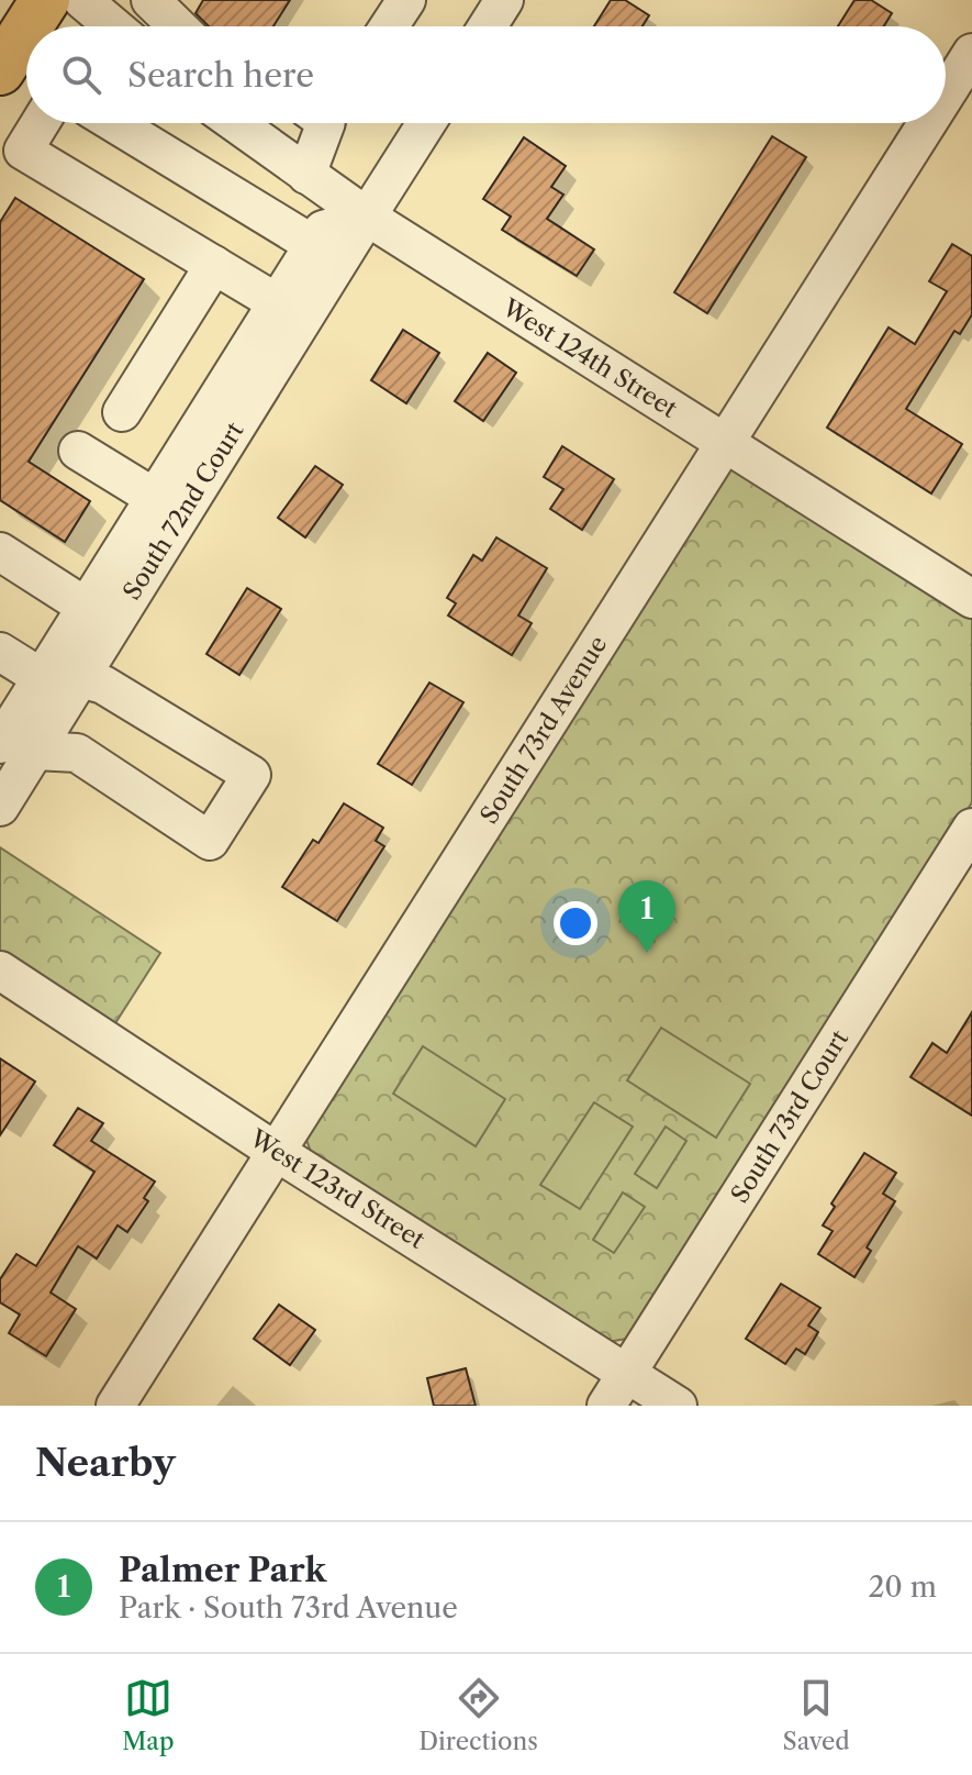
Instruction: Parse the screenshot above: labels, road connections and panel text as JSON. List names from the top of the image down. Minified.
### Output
{"streets":{"street":["West 124th Street","South 72nd Court","South 73rd Avenue","South 73rd Court","West 123rd Street"]},"crossings":[["West 124th Street","South 72nd Court"],["West 124th Street","South 73rd Avenue"],["South 73rd Avenue","West 123rd Street"],["South 73rd Court","West 123rd Street"]],"page":{"search":"Search here","pins":"1","heading":"Nearby","list":[{"mark":"1","name":"Palmer Park","note":"Park · South 73rd Avenue","value":"20 m"}],"nav":["Map","Directions","Saved"]}}
